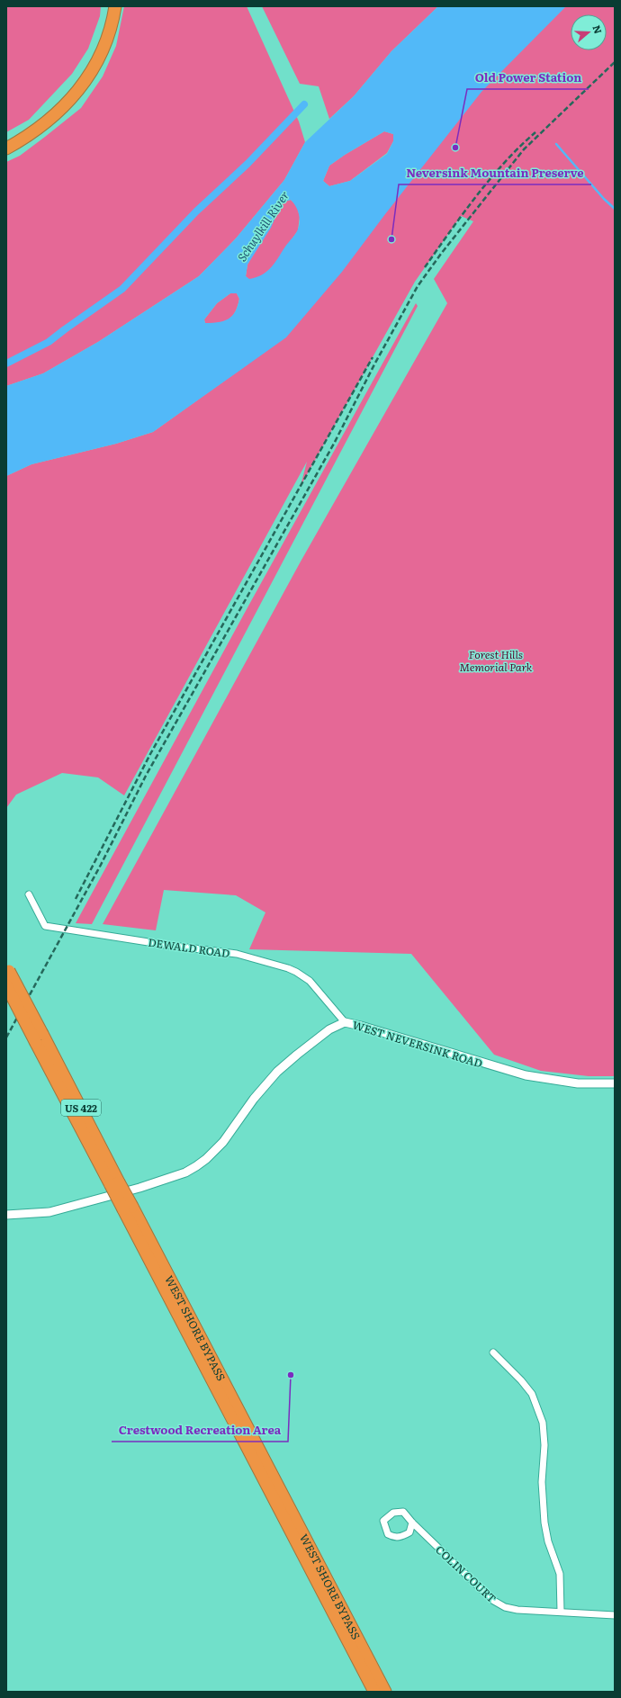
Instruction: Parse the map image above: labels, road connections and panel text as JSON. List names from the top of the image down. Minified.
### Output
{"streets":{"highway":["US 422","WEST SHORE BYPASS"],"street":["DEWALD ROAD","WEST NEVERSINK ROAD","COLIN COURT"]},"crossings":[["DEWALD ROAD","WEST NEVERSINK ROAD"]],"water":["Schuylkill River"],"parks":["Forest Hills Memorial Park"],"places":["Old Power Station","Neversink Mountain Preserve","Crestwood Recreation Area"],"north":"right"}
